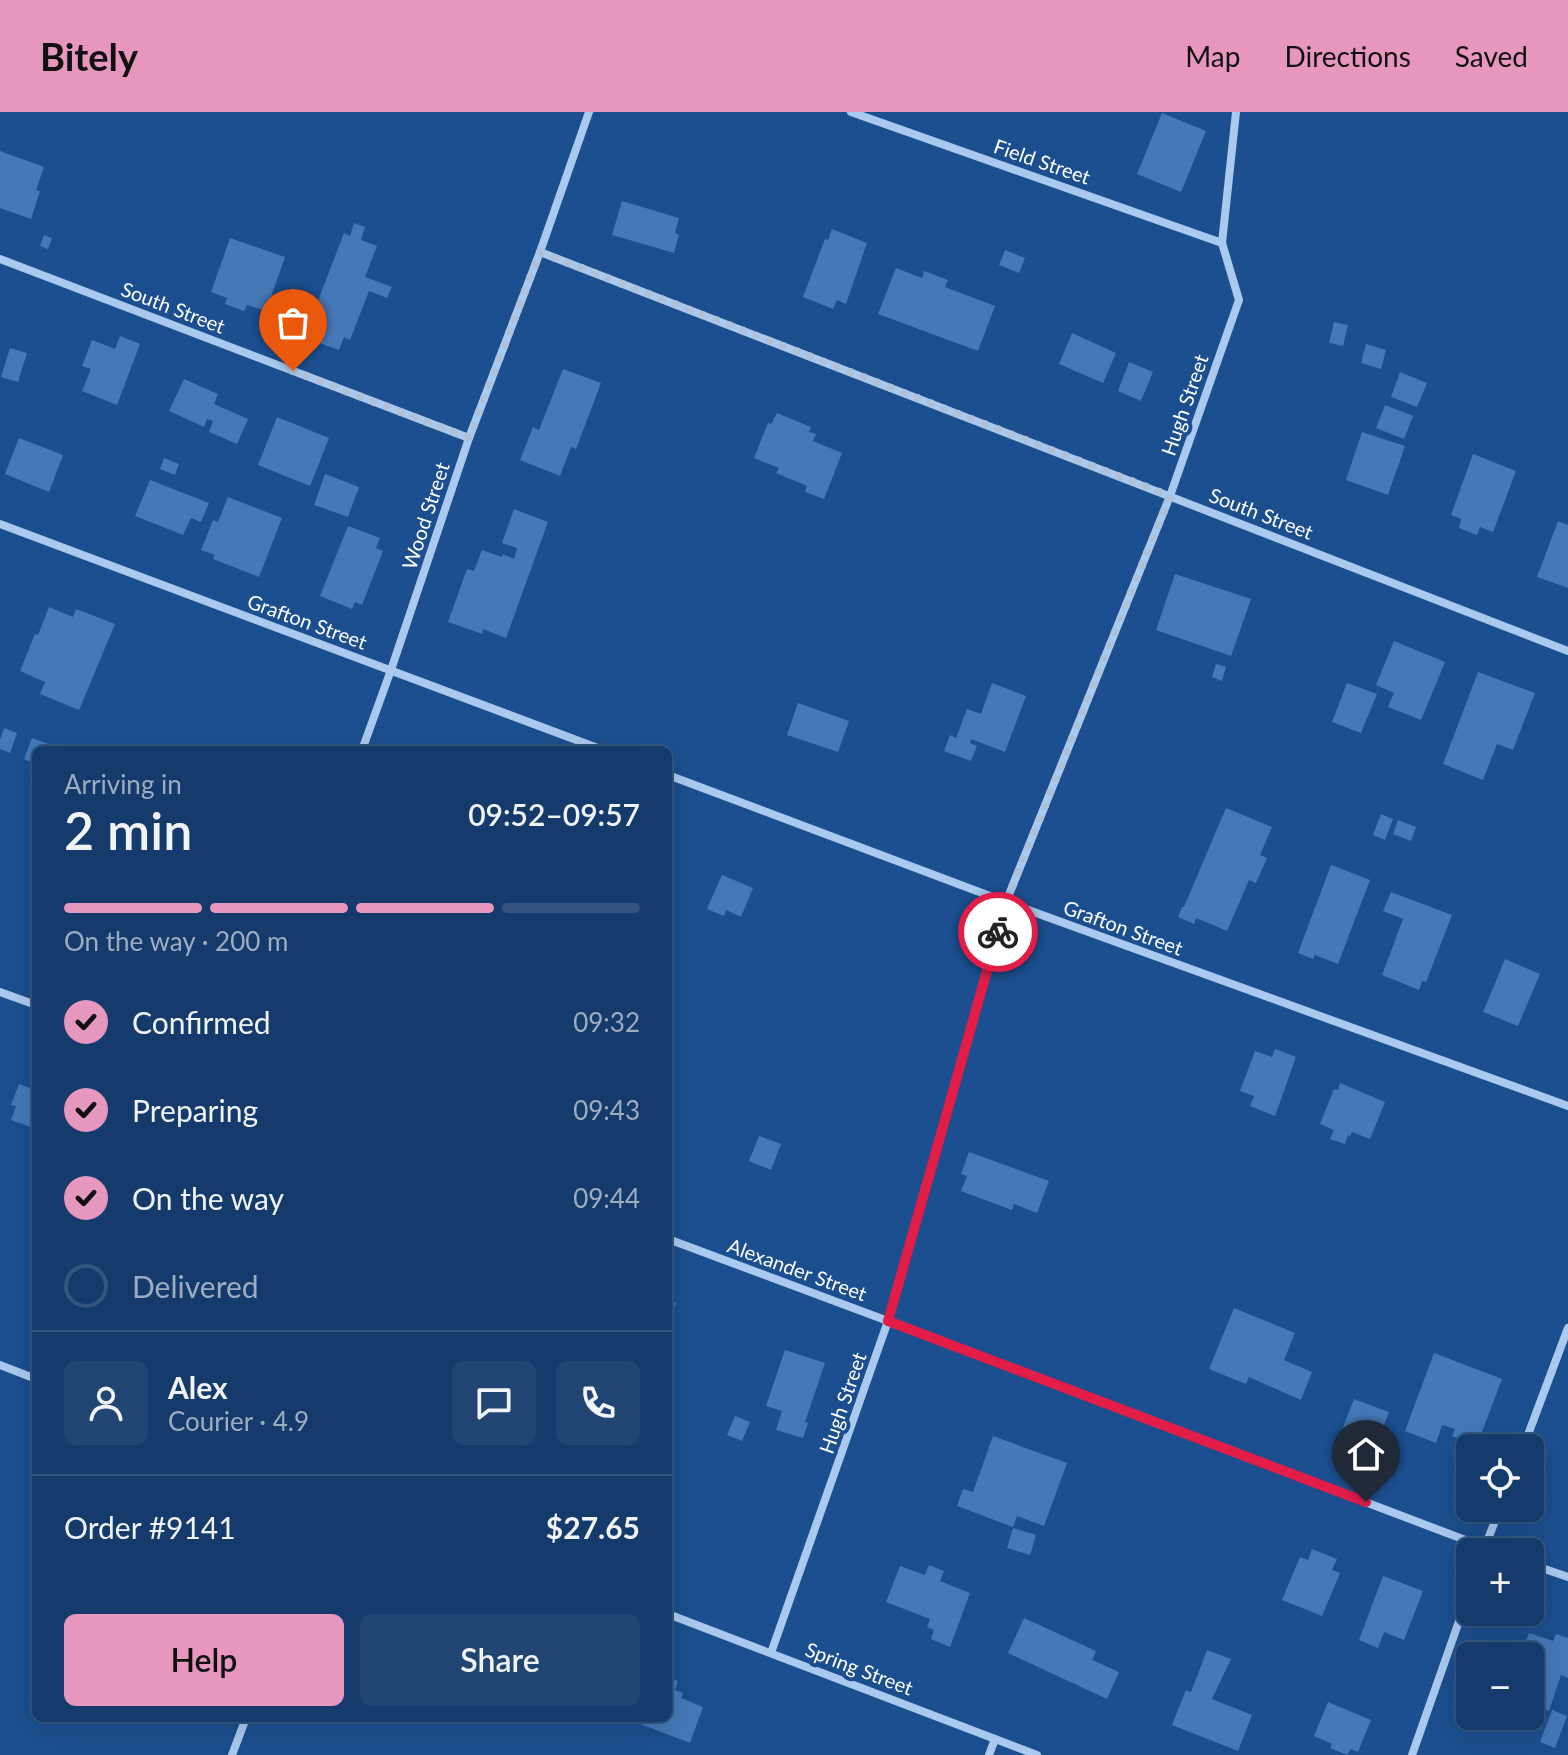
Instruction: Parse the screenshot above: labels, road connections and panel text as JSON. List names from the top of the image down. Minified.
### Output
{"streets":{"street":["Field Street","South Street","Hugh Street","Wood Street","Grafton Street","Alexander Street","Spring Street"]},"crossings":[["Field Street","Hugh Street"],["South Street","Hugh Street"],["South Street","Wood Street"],["Hugh Street","Grafton Street"],["Hugh Street","Alexander Street"],["Hugh Street","Spring Street"],["Wood Street","Grafton Street"]],"page":{"header":"Bitely","nav":["Map","Directions","Saved"],"heading":["2 min","Arriving in","09:52–09:57"],"panel":["Alex","Courier · 4.9","Order #9141","$27.65"],"bar":"On the way · 200 m","list":[["Confirmed","09:32"],["Preparing","09:43"],["On the way","09:44"],"Delivered"],"map_buttons":["+","−"],"buttons":["Help","Share"]}}
